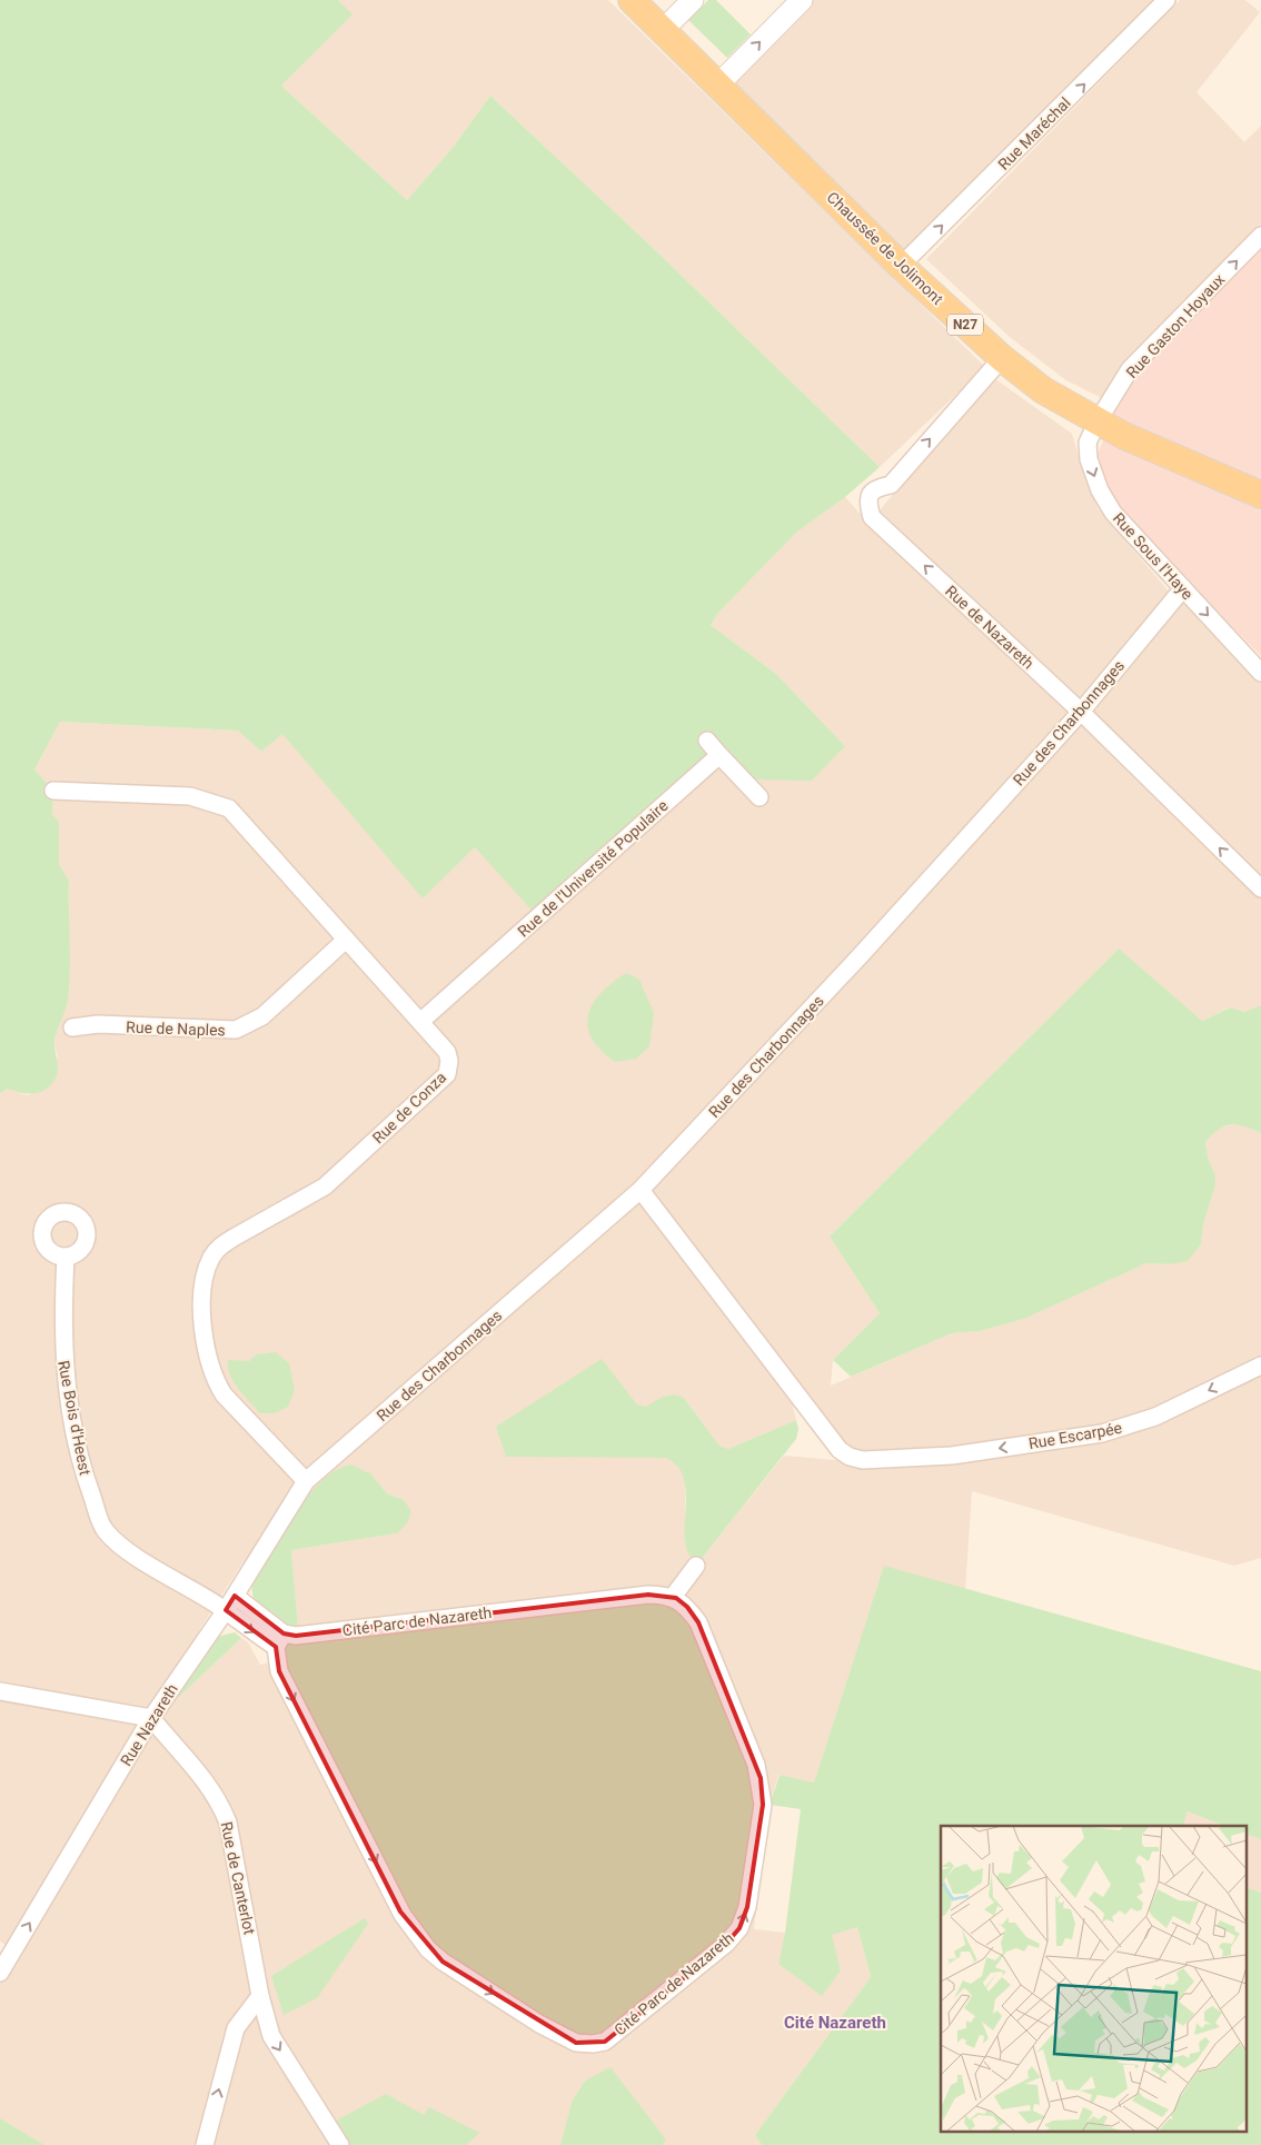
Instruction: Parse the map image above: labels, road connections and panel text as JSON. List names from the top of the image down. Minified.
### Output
{"streets":{"main road":["Chaussée de Jolimont","N27"],"street":["Rue Maréchal","Rue Gaston Hoyaux","Rue Sous l'Haye","Rue de Nazareth","Rue des Charbonnages","Rue de l'Université Populaire","Rue de Naples","Rue de Conza","Rue Bois d'Heest","Rue Escarpée","Cité Parc de Nazareth","Rue Nazareth","Rue de Canterlot"]},"crossings":[["Rue Maréchal","Chaussée de Jolimont"],["Chaussée de Jolimont","Rue Gaston Hoyaux"],["Chaussée de Jolimont","Rue Sous l'Haye"],["Chaussée de Jolimont","Rue de Nazareth"],["Rue Gaston Hoyaux","Rue Sous l'Haye"],["Rue Sous l'Haye","Rue des Charbonnages"],["Rue de Nazareth","Rue des Charbonnages"],["Rue des Charbonnages","Rue de Conza"],["Rue des Charbonnages","Rue Escarpée"],["Rue des Charbonnages","Rue Nazareth"],["Rue de l'Université Populaire","Rue de Conza"],["Rue de Naples","Rue de Conza"],["Rue de Conza","Rue Nazareth"],["Rue Bois d'Heest","Rue Nazareth"],["Rue Nazareth","Rue de Canterlot"]],"one_way":["Rue Maréchal","Rue Gaston Hoyaux","Rue Sous l'Haye","Rue Escarpée","Rue Nazareth","Rue de Canterlot"],"districts":["Cité Nazareth"]}
